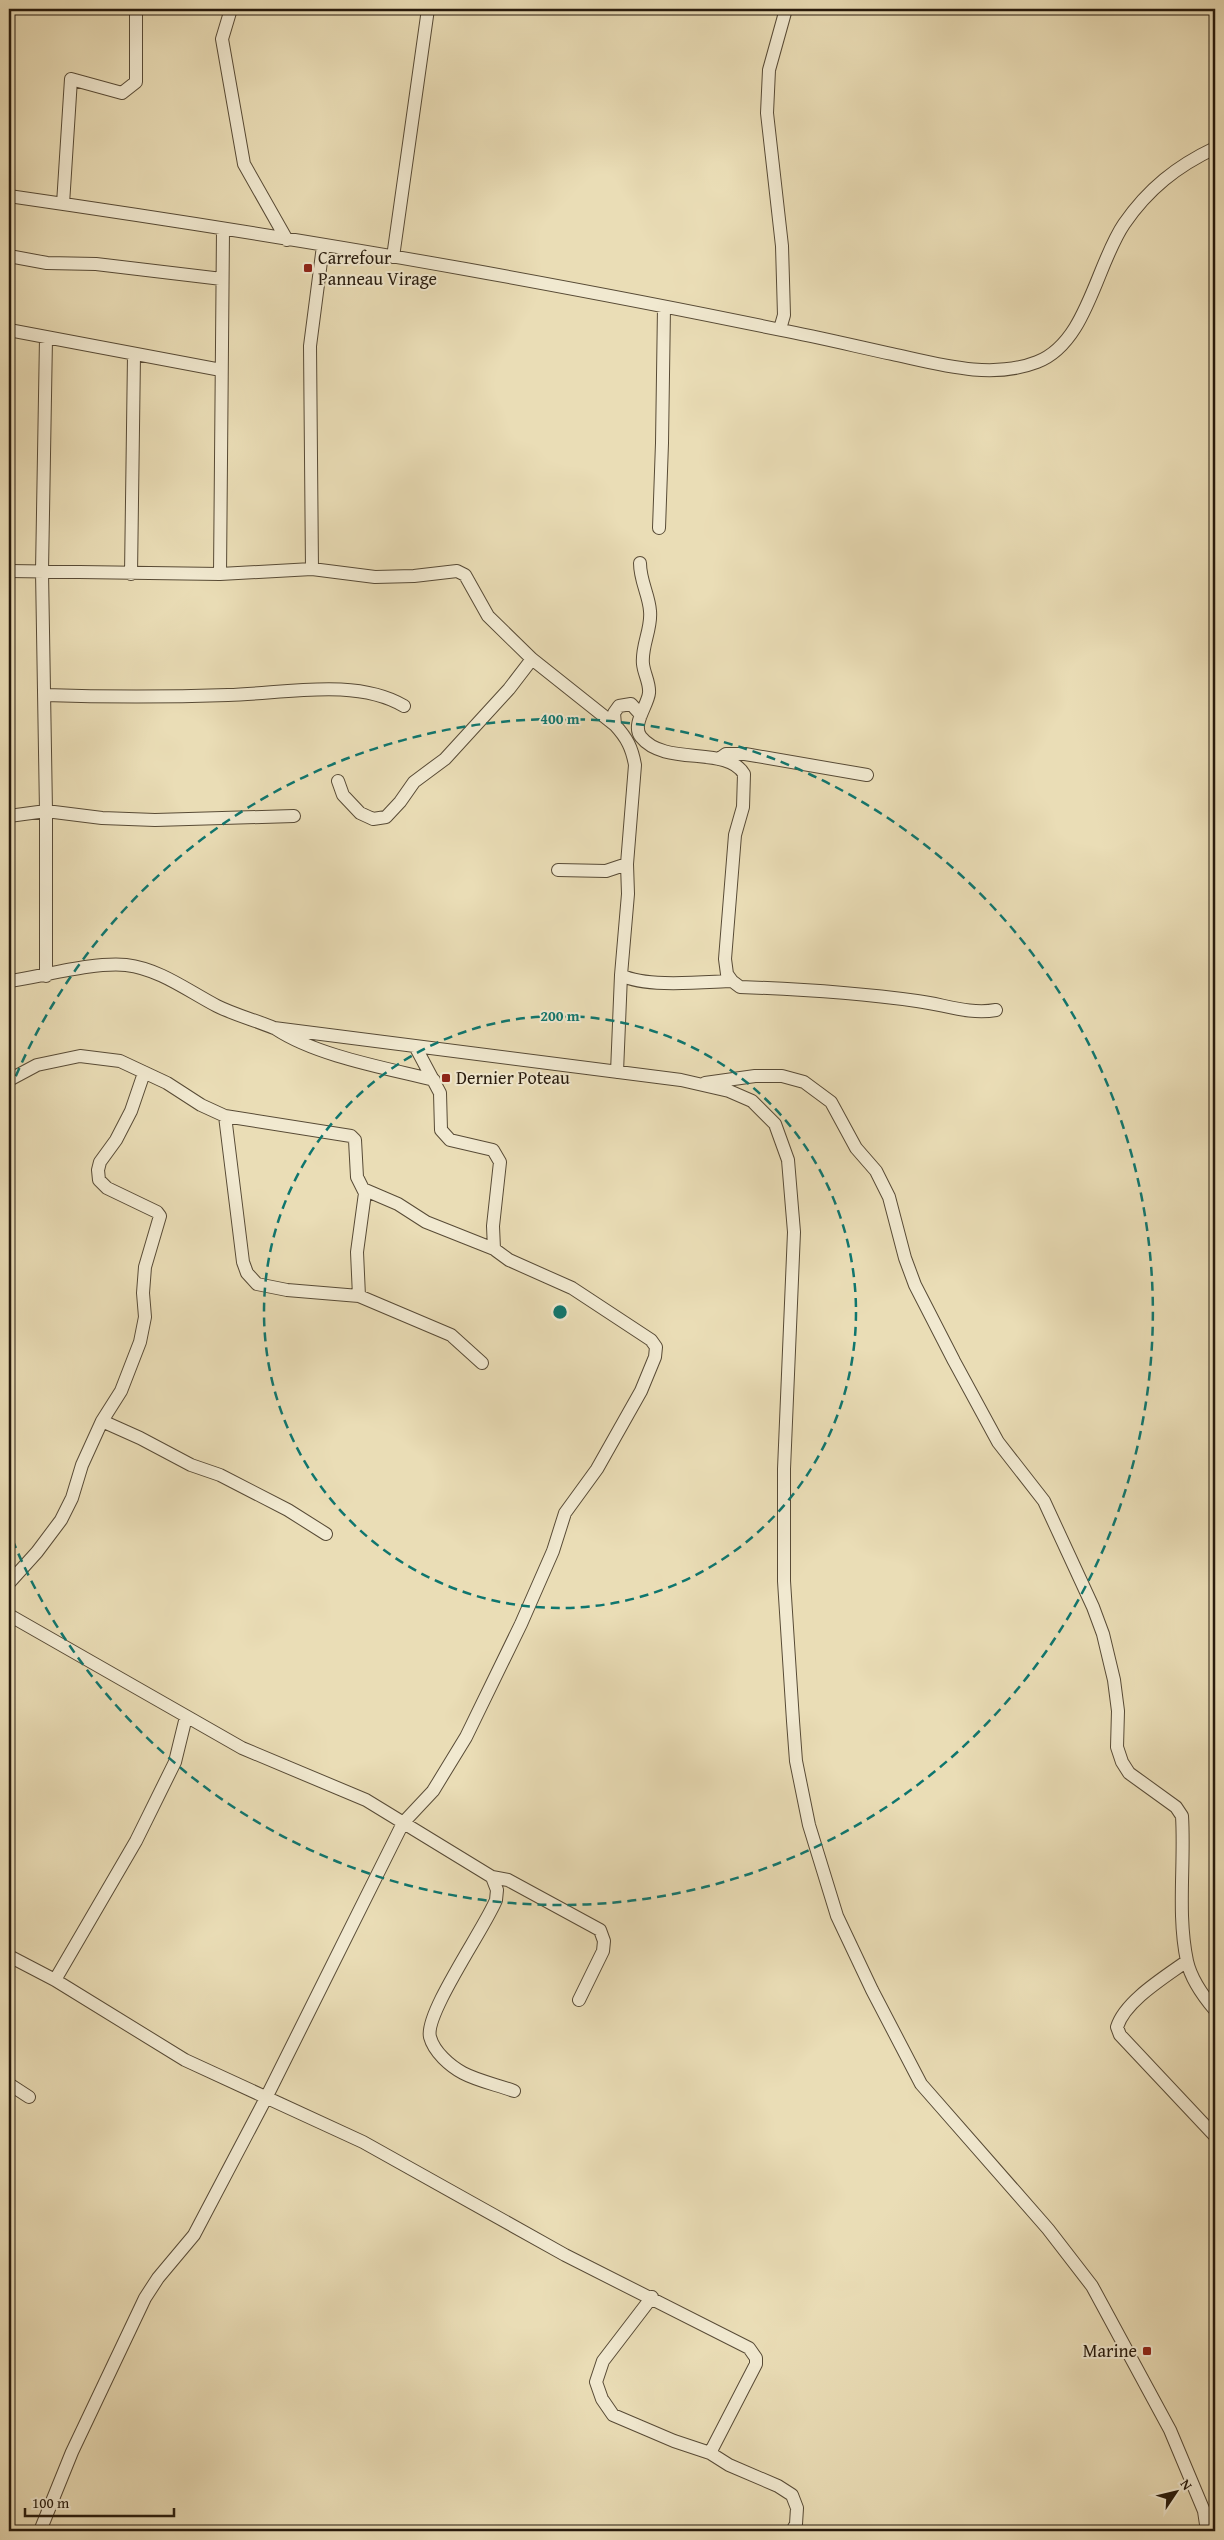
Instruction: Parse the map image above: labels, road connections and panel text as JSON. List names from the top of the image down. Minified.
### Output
{"places":{"transit":["Carrefour Panneau Virage","Dernier Poteau","Marine"]},"scale_bar":"100 m","north":"top right","rings":["400 m","200 m"]}
